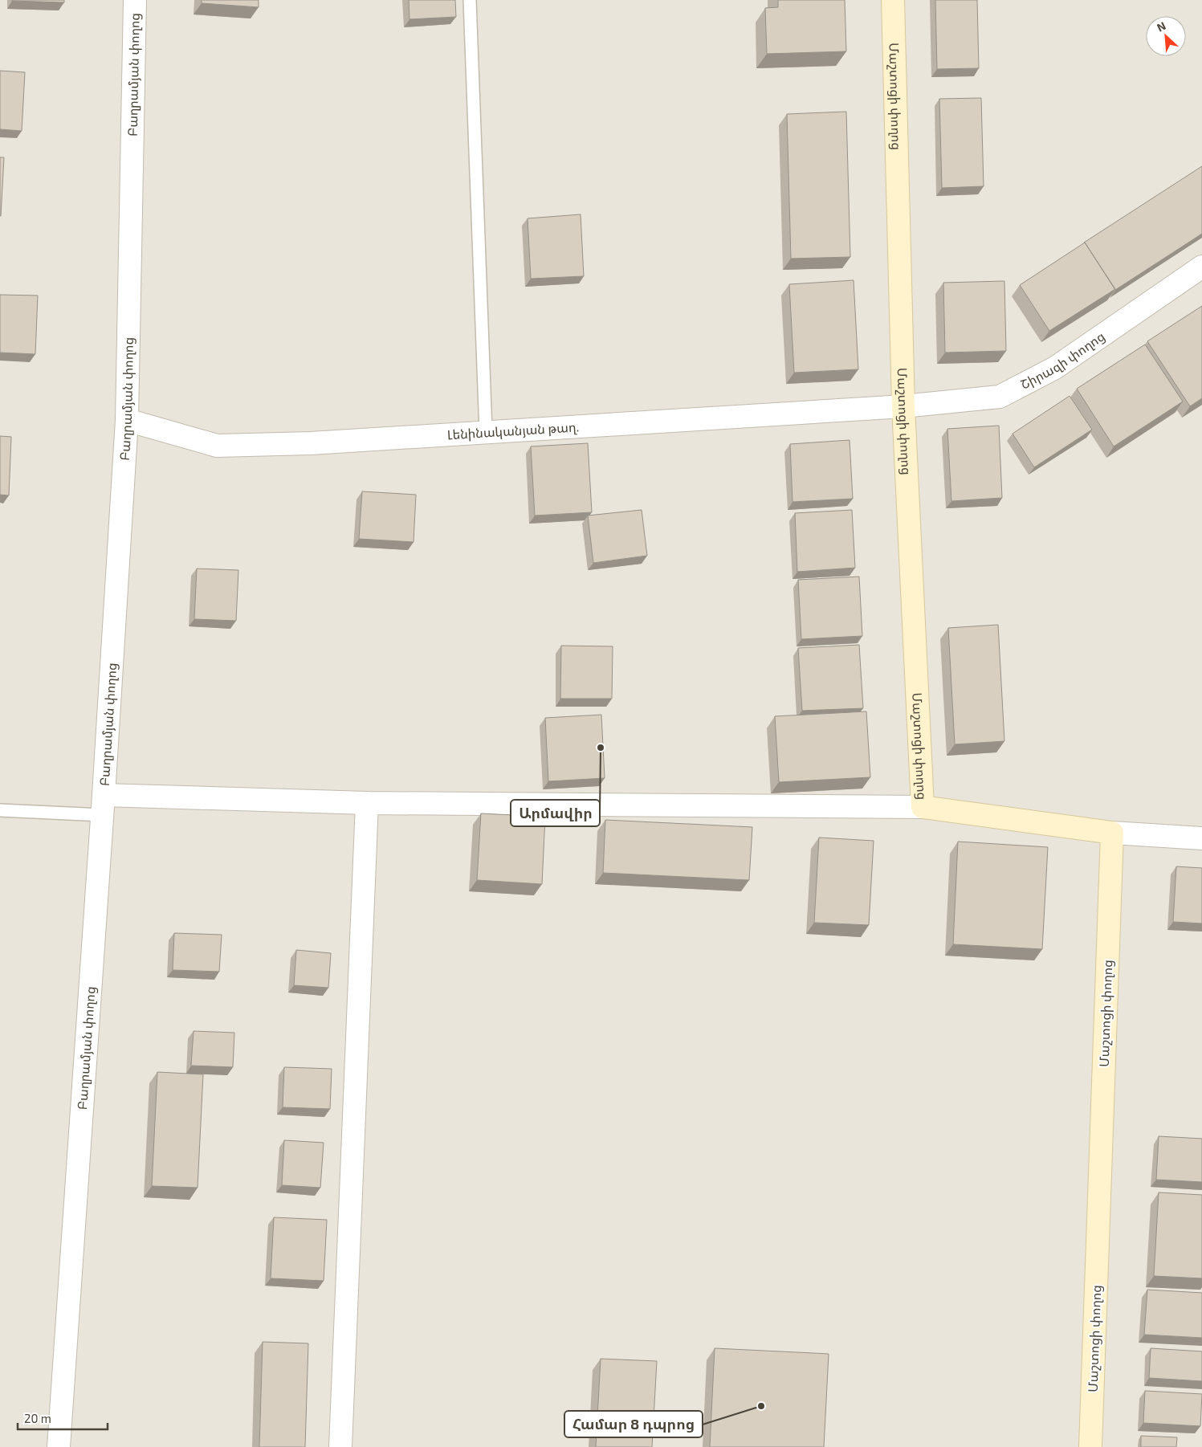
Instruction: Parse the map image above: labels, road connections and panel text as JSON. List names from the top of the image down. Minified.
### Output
{"streets":{"main road":["Մաշտոցի փողոց"],"street":["Բաղրամյան փողոց","Շիրազի փողոց","Լենինականյան թաղ."]},"crossings":[["Բաղրամյան փողոց","Լենինականյան թաղ."],["Մաշտոցի փողոց","Շիրազի փողոց"],["Մաշտոցի փողոց","Լենինականյան թաղ."],["Շիրազի փողոց","Լենինականյան թաղ."]],"places":["Արմավիր","Համար 8 դպրոց"],"scale_bar":"20 m","north":"top left"}
